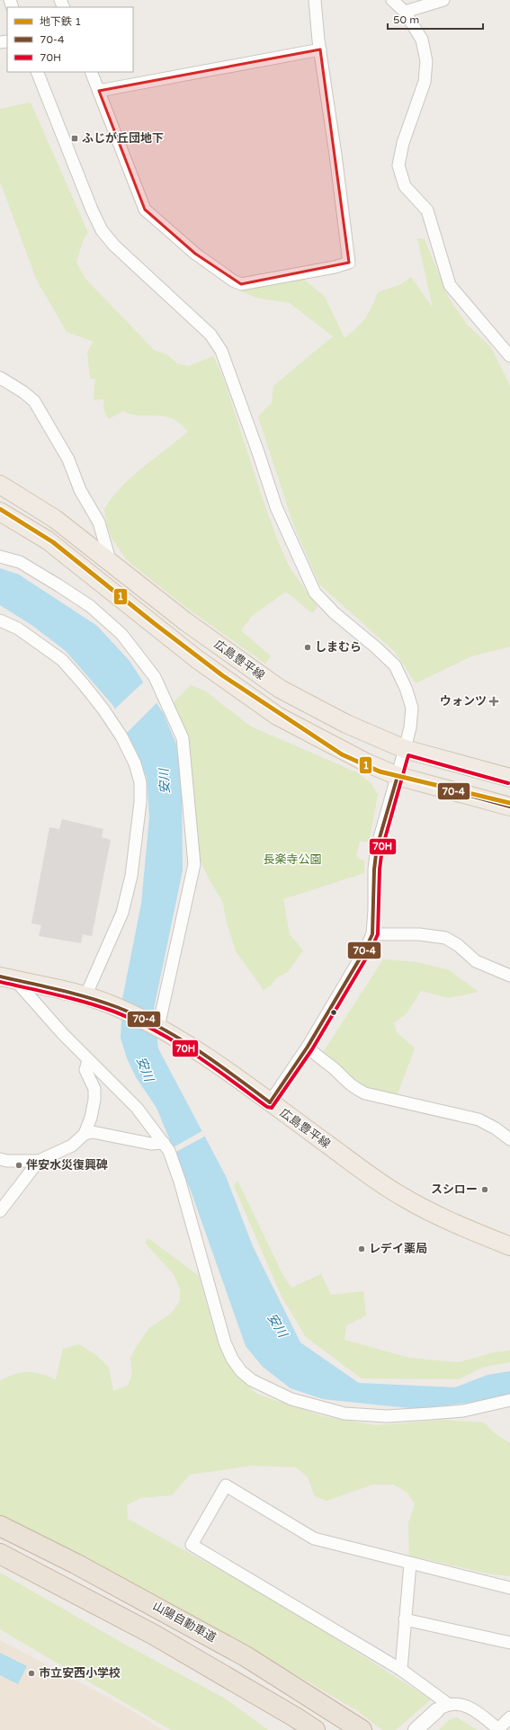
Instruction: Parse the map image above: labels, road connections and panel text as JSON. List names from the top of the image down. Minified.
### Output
{"streets":{"highway":["山陽自動車道"],"main road":["広島豊平線"]},"water":["安川"],"parks":["長楽寺公園"],"places":{"transit":["ふじが丘団地下"],"other":["しまむら","伴安水災復興碑","スシロー","レデイ薬局","市立安西小学校"],"health":["ウォンツ"]},"lines":["metro line 1","transit line 70H","transit line 70-4"],"legend":["地下鉄 1","70-4","70H"],"scale_bar":"50 m"}
